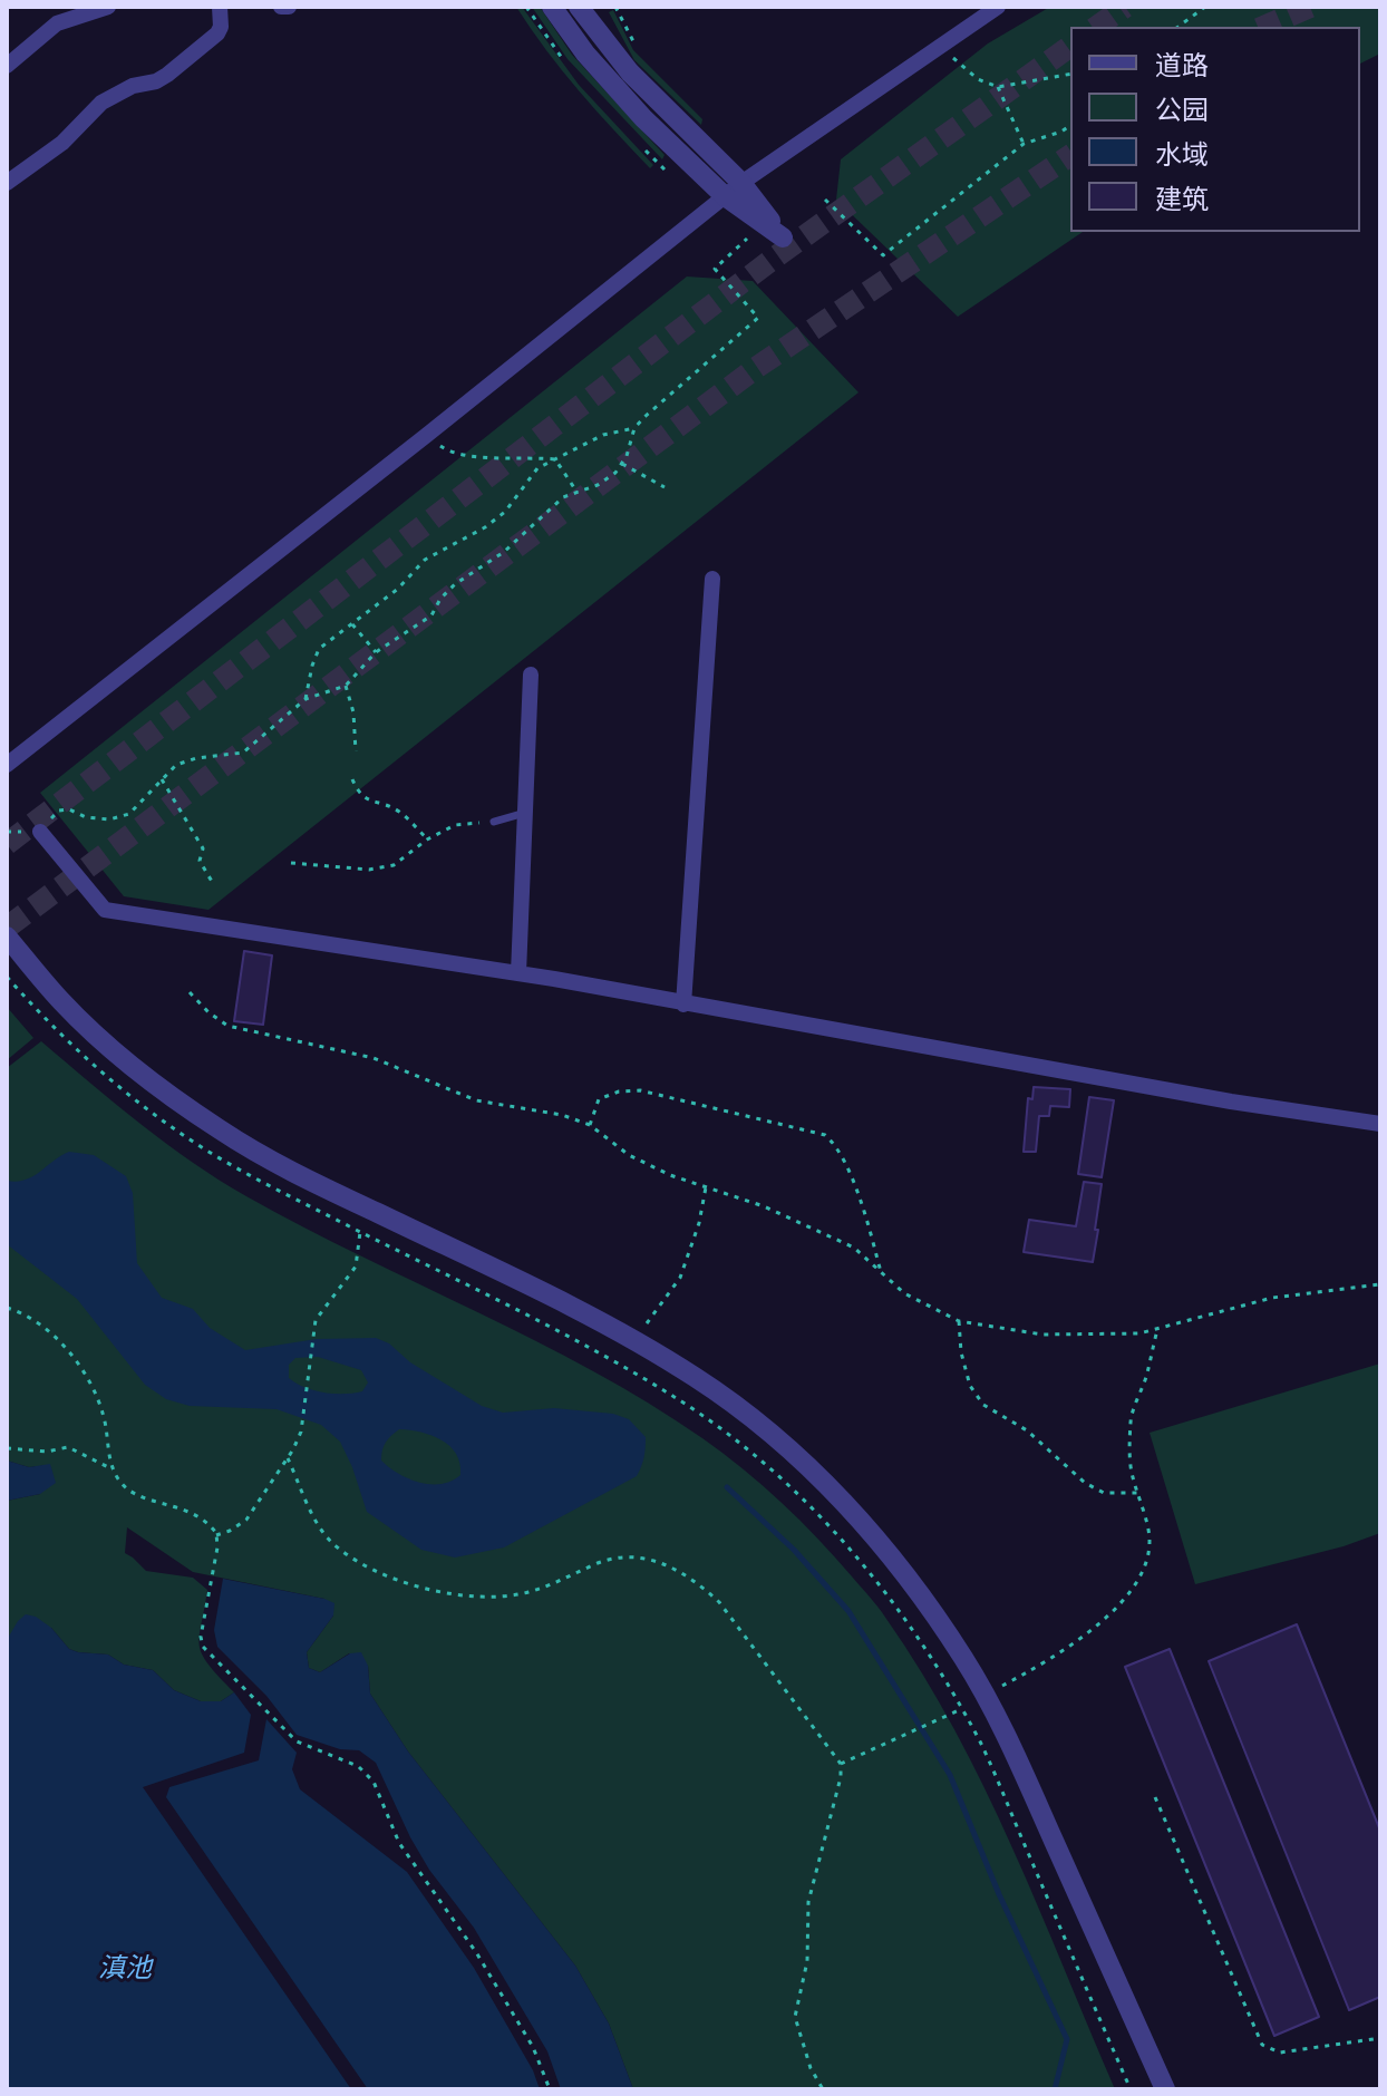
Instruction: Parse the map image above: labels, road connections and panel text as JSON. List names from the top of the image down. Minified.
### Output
{"water":["滇池"],"legend":["道路","公园","水域","建筑"]}
